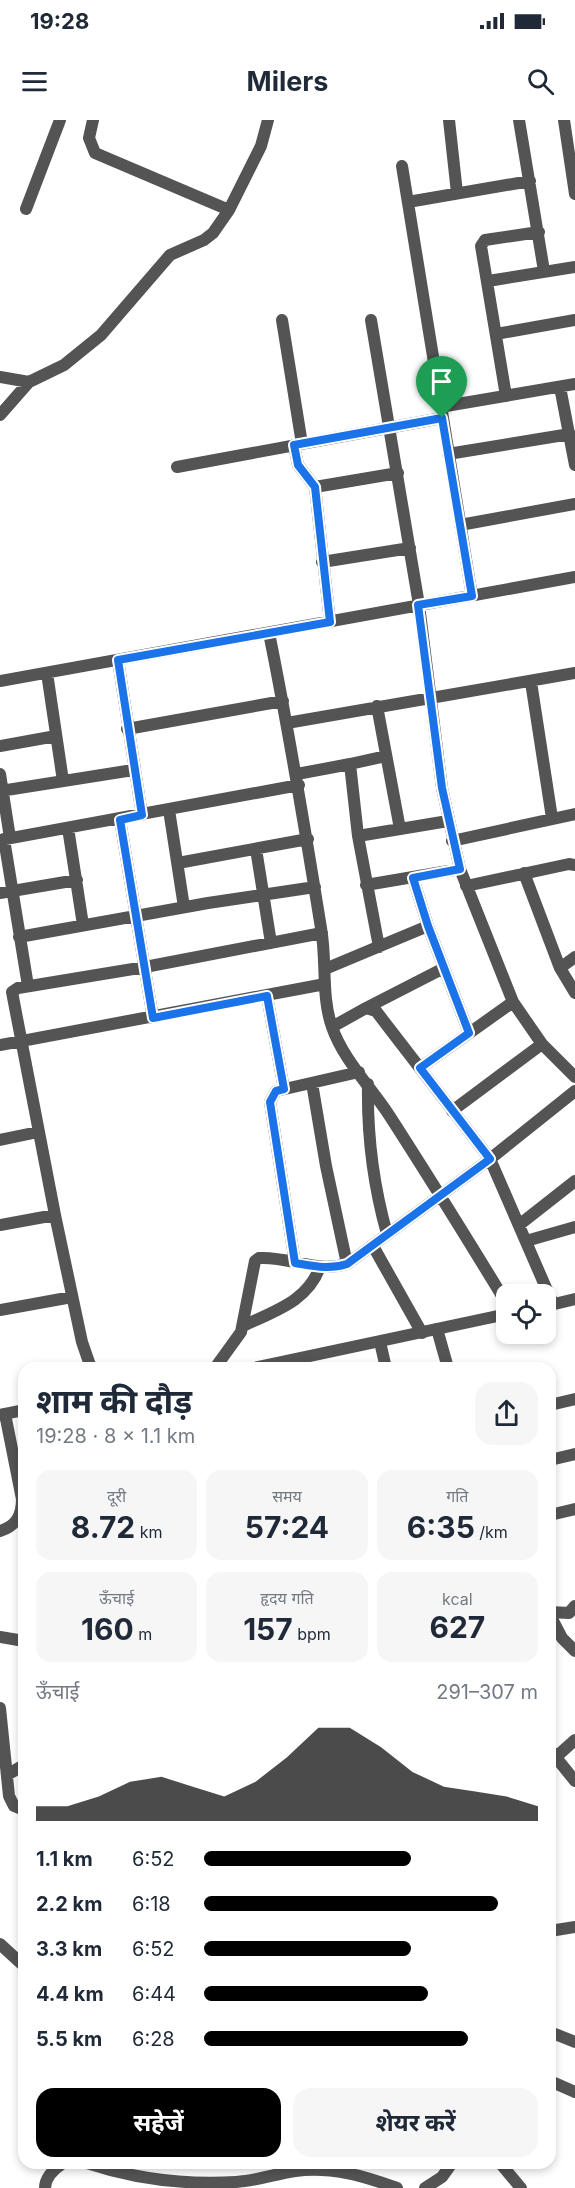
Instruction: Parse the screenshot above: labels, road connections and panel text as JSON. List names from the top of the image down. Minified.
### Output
{"page":{"status":"19:28","header":"Milers","heading":["शाम की दौड़","19:28 · 8 × 1.1 km"],"stats":[["दूरी","8.72 km"],["समय","57:24"],["गति","6:35 /km"],["ऊँचाई","160 m"],["हृदय गति","157 bpm"],["kcal","627"]],"chart":["ऊँचाई","291–307 m"],"list":[{"name":"1.1 km","note":"6:52"},{"name":"2.2 km","note":"6:18"},{"name":"3.3 km","note":"6:52"},{"name":"4.4 km","note":"6:44"},{"name":"5.5 km","note":"6:28"}],"buttons":["सहेजें","शेयर करें"]}}
